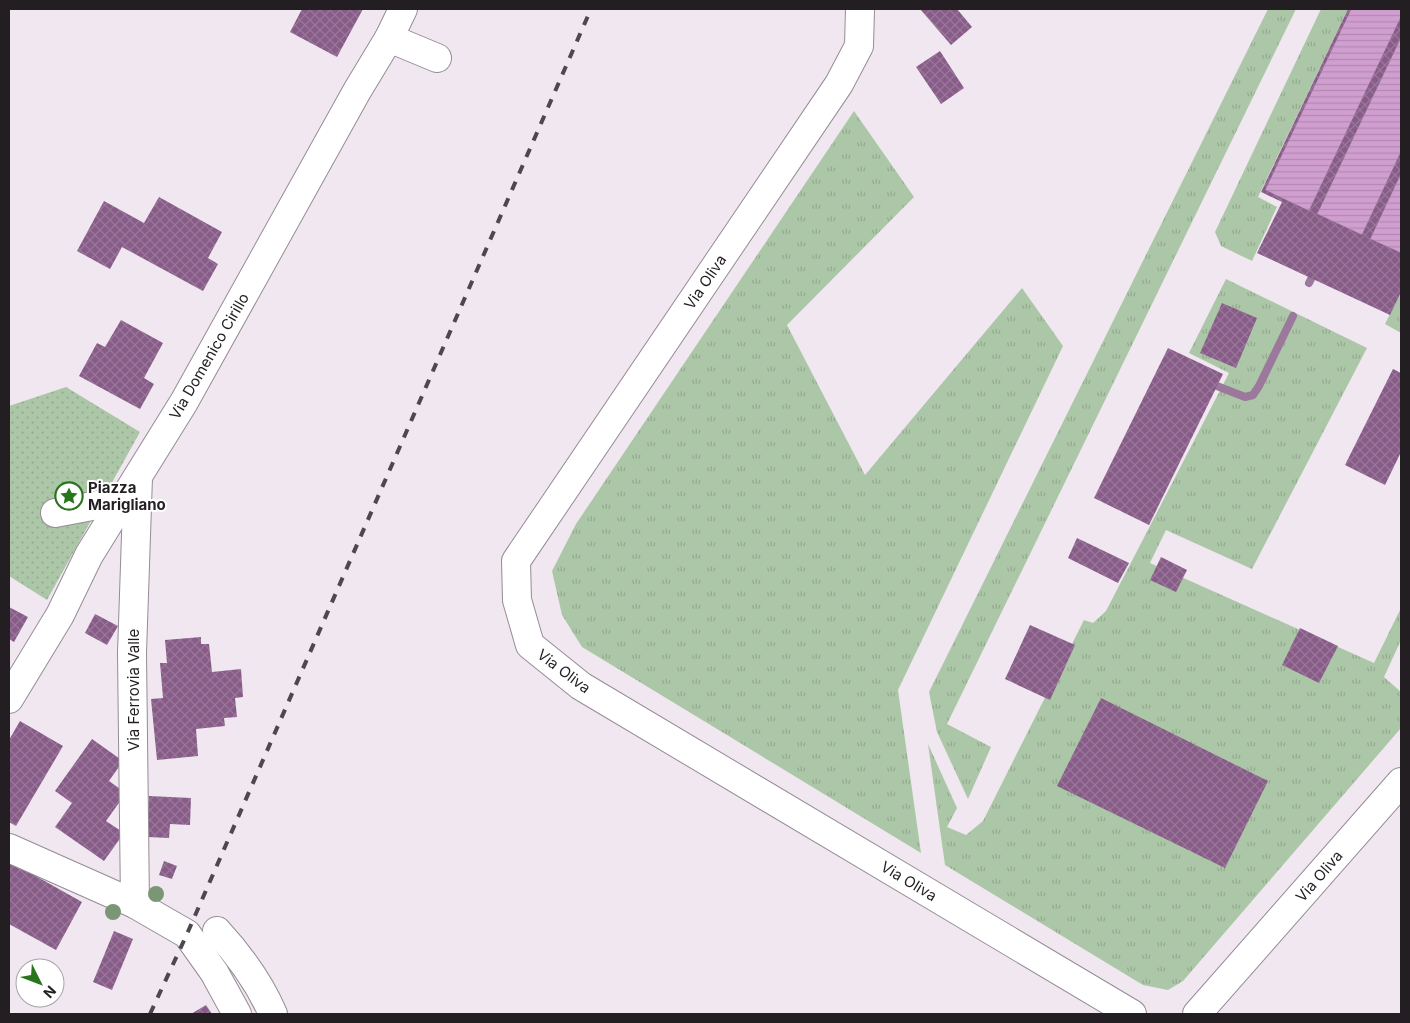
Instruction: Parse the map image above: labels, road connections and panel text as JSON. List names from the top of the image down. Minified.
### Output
{"streets":{"street":["Via Oliva","Via Domenico Cirillo","Via Ferrovia Valle"]},"crossings":[["Via Domenico Cirillo","Via Ferrovia Valle"]],"places":{"place":["Piazza Marigliano"]},"north":"bottom right"}
